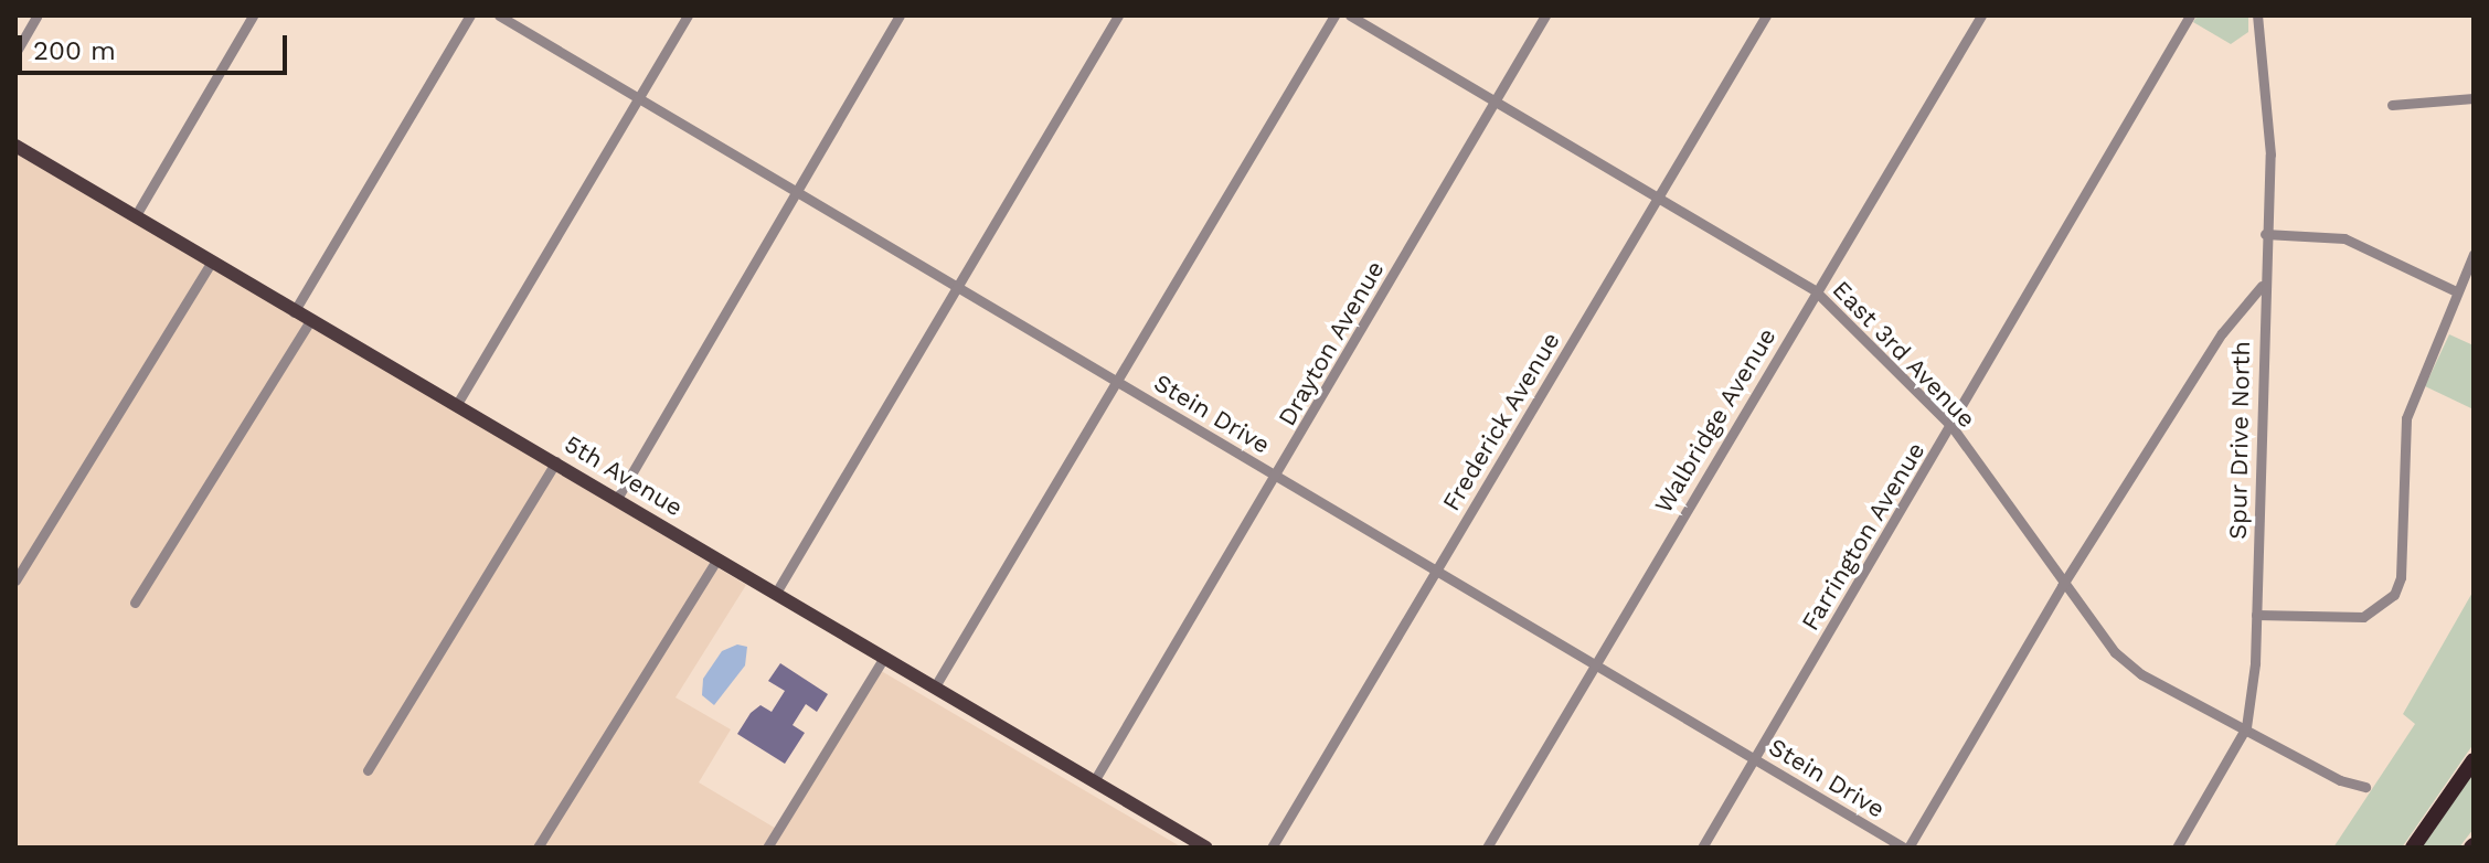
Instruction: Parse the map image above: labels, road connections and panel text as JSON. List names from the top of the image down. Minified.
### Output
{"streets":{"main road":["5th Avenue"],"street":["Drayton Avenue","East 3rd Avenue","Stein Drive","Walbridge Avenue","Frederick Avenue","Spur Drive North","Farrington Avenue"]},"crossings":[["Drayton Avenue","East 3rd Avenue"],["Drayton Avenue","Stein Drive"],["Drayton Avenue","5th Avenue"],["East 3rd Avenue","Walbridge Avenue"],["East 3rd Avenue","Frederick Avenue"],["East 3rd Avenue","Spur Drive North"],["East 3rd Avenue","Farrington Avenue"],["Stein Drive","Walbridge Avenue"],["Stein Drive","Frederick Avenue"],["Stein Drive","Farrington Avenue"]],"scale_bar":"200 m"}
